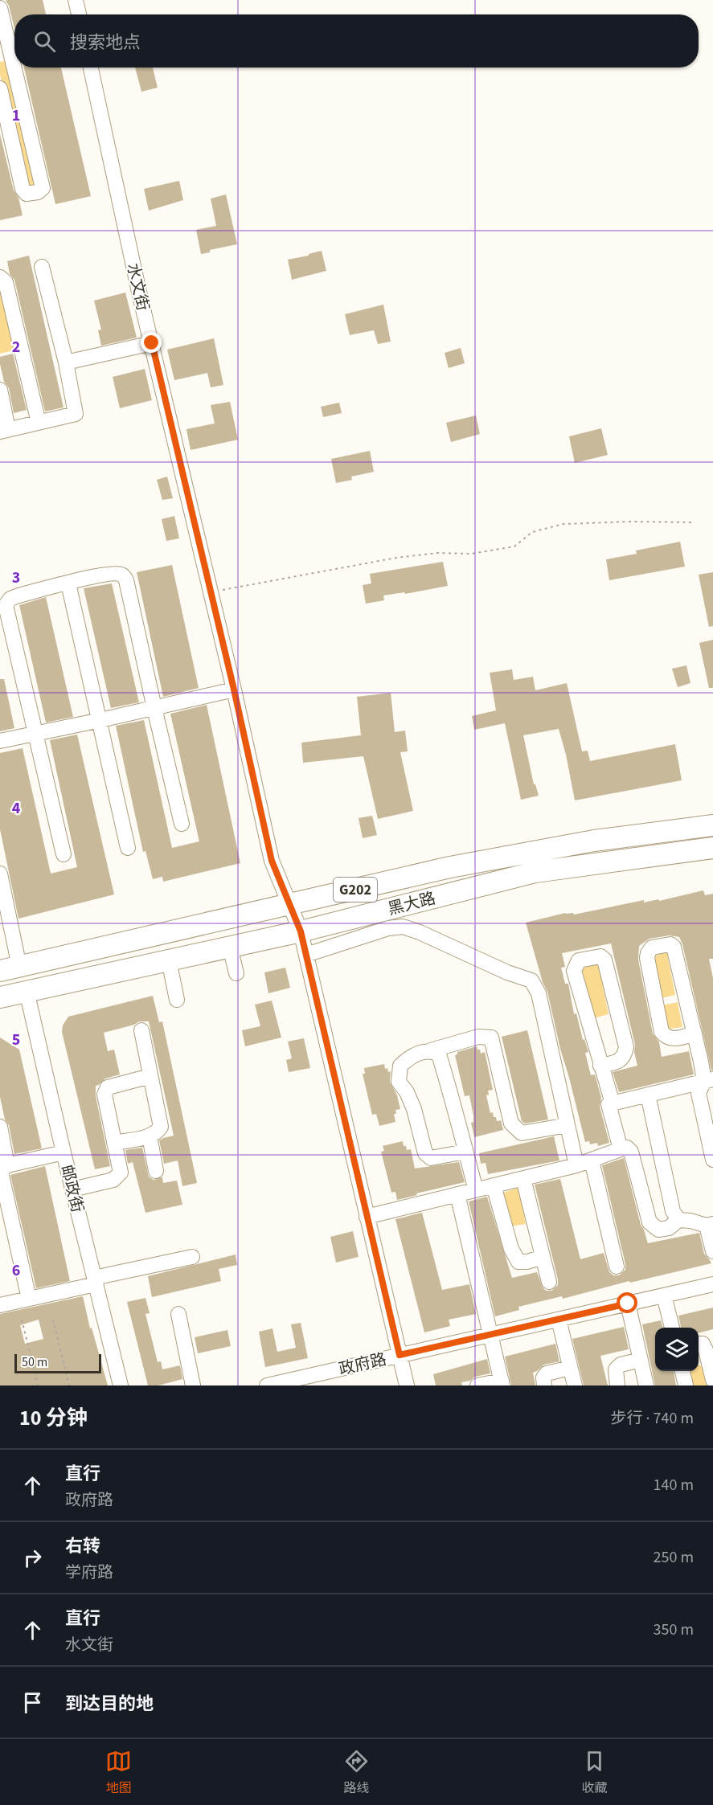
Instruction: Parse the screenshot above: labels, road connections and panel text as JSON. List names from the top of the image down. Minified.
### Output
{"streets":{"highway":["G202","黑大路"],"street":["水文街","邮政街","政府路"]},"crossings":[["水文街","黑大路"],["水文街","政府路"],["黑大路","邮政街"]],"scale_bar":"50 m","page":{"search":"搜索地点","scale":"50 m","heading":["10 分钟","步行 · 740 m"],"list":[["直行","政府路","140 m"],["右转","学府路","250 m"],["直行","水文街","350 m"],"到达目的地"],"nav":["地图","路线","收藏"]},"grid":{"rows":["1","2","3","4","5","6"]}}
